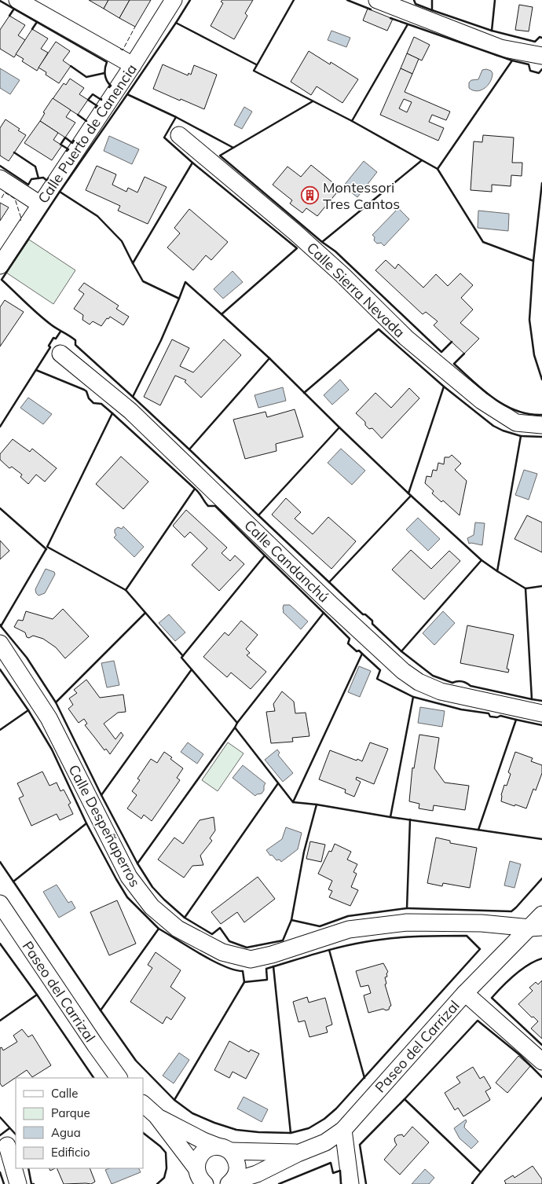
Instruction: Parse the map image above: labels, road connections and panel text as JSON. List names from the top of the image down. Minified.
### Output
{"streets":{"street":["Calle Puerto de Canencia","Calle Sierra Nevada","Calle Candanchú","Calle Despeñaperros","Paseo del Carrizal"]},"crossings":[["Calle Despeñaperros","Paseo del Carrizal"]],"places":{"building":["Montessori Tres Cantos"]},"legend":["Calle","Parque","Agua","Edificio"]}
